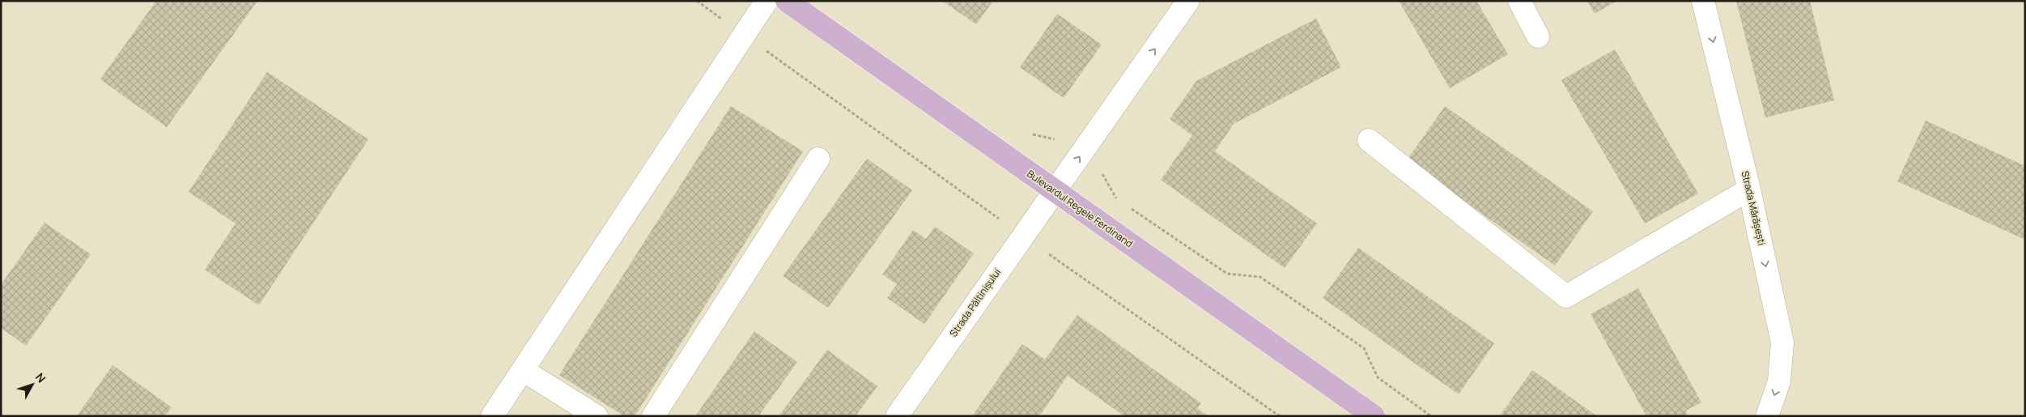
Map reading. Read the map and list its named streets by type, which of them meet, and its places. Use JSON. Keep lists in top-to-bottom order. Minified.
{"streets":{"main road":["Bulevardul Regele Ferdinand"],"street":["Strada Mărășești","Strada Păltinișului"]},"crossings":[["Bulevardul Regele Ferdinand","Strada Păltinișului"]],"one_way":["Strada Mărășești","Strada Păltinișului"],"north":"top right"}
